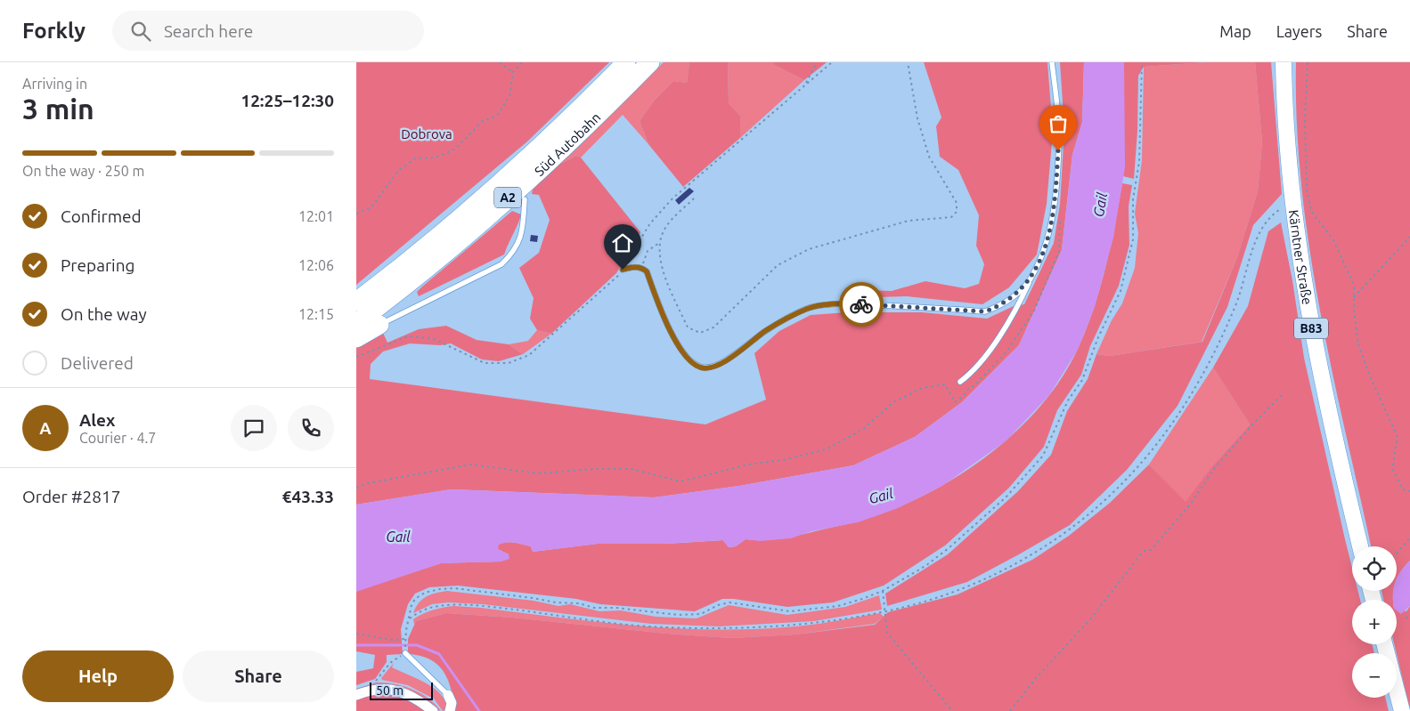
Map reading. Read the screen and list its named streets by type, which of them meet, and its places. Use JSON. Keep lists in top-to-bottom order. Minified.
{"streets":{"highway":["Süd Autobahn","A2"],"main road":["Kärntner Straße","B83"]},"water":["Gail"],"parks":["Dobrova"],"scale_bar":"50 m","page":{"header":"Forkly","search":"Search here","nav":["Map","Layers","Share"],"heading":["3 min","Arriving in","12:25–12:30"],"panel":["Alex","Courier · 4.7","Order #2817","€43.33"],"bar":"On the way · 250 m","list":[["Confirmed","12:01"],["Preparing","12:06"],["On the way","12:15"],"Delivered"],"round":"A","map_buttons":["+","−"],"buttons":["Help","Share"],"scale":"50 m"}}
